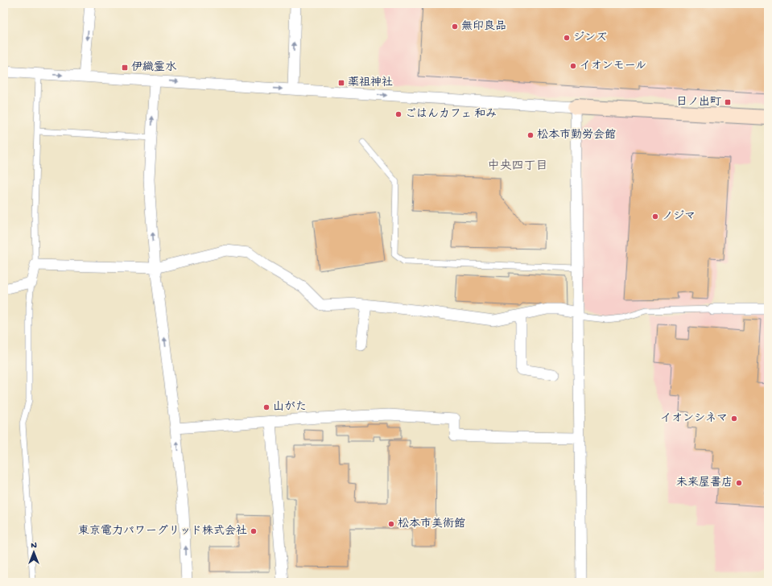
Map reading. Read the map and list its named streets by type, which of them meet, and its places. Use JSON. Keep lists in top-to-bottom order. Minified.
{"districts":["中央四丁目"],"places":{"other":["無印良品","ジンズ","イオンモール","ごはんカフェ 和み","松本市勤労会館","ノジマ","山がた","イオンシネマ","未来屋書店","松本市美術館","東京電力パワーグリッド株式会社"],"transit":["伊織霊水","薬祖神社","日ノ出町"]},"north":"top"}
